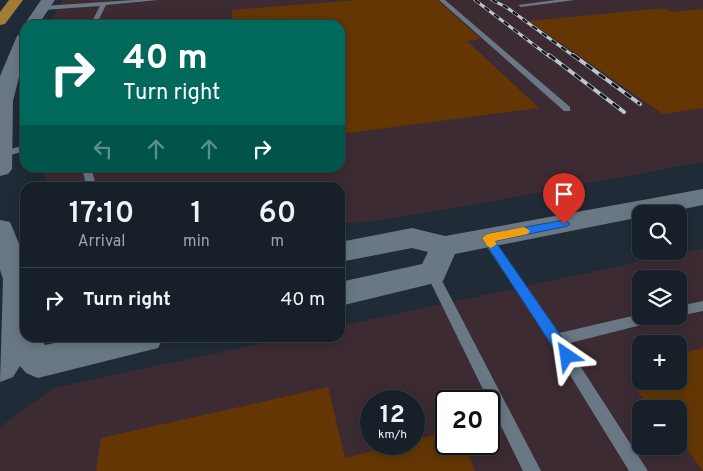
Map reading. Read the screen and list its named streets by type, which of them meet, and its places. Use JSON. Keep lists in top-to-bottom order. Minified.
{"page":{"turn":["40 m","Turn right"],"eta":["17:10","Arrival","1","min","60","m"],"map_buttons":["+","−"],"list":[{"name":"Turn right","value":"40 m"}],"speed":"12 km/h","limit":"20"}}
